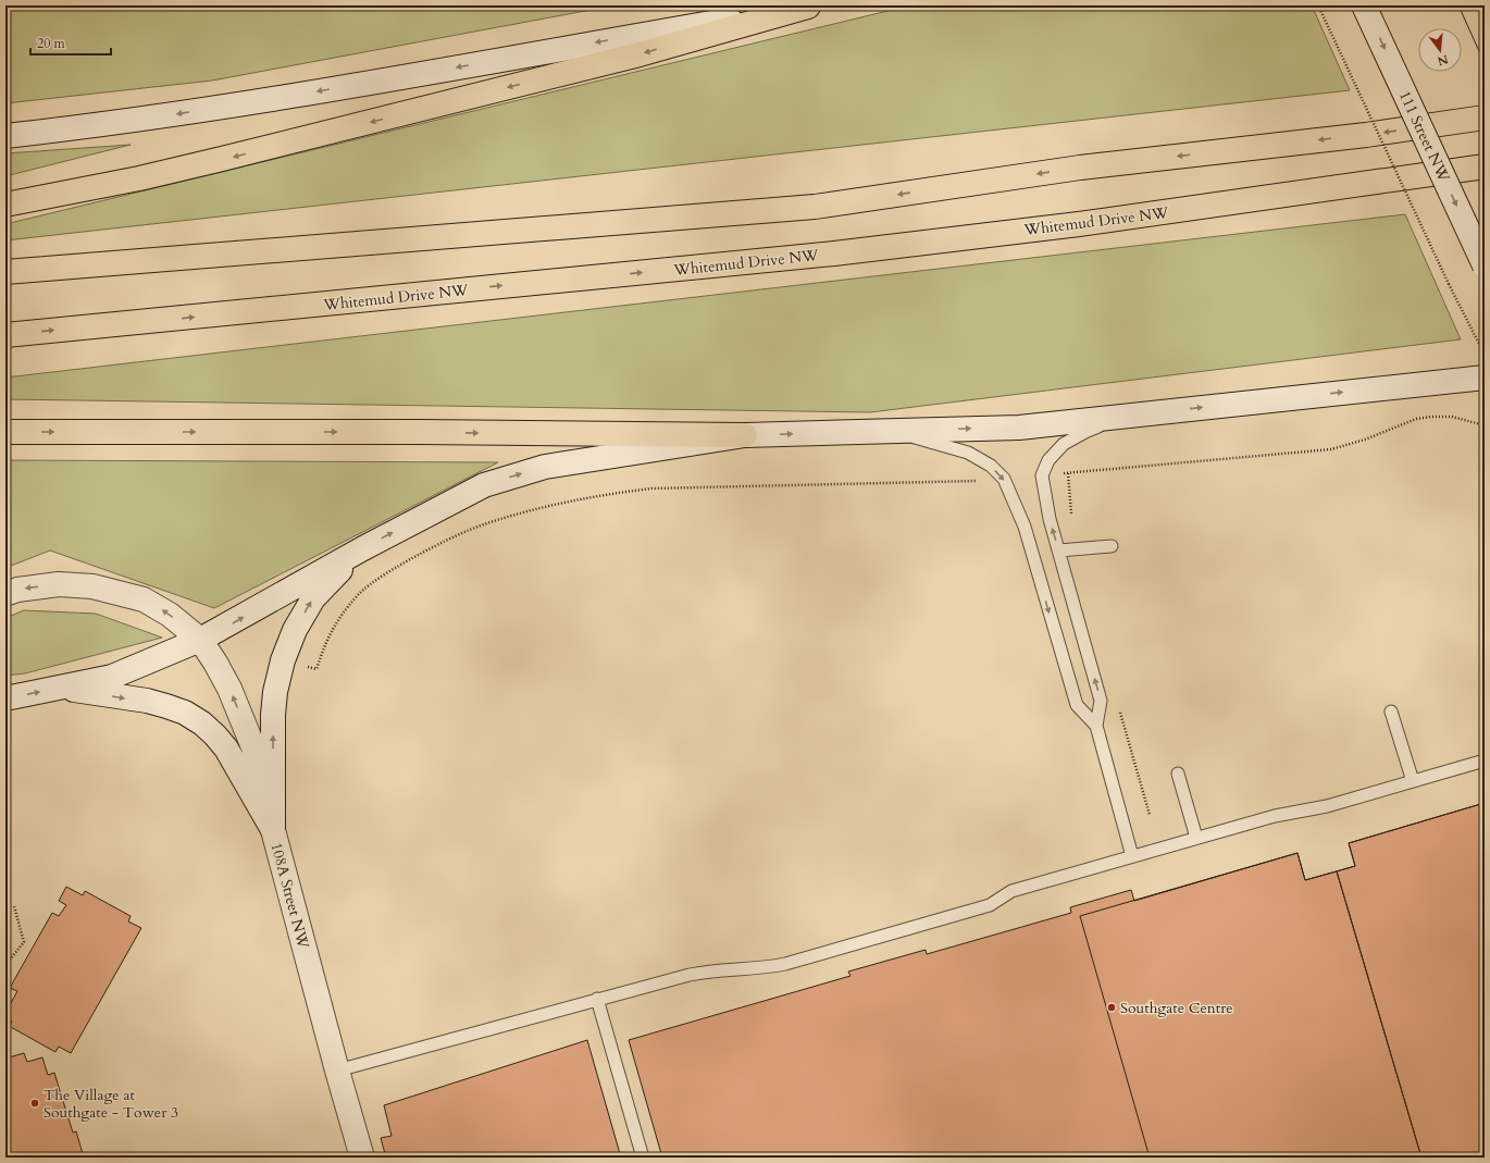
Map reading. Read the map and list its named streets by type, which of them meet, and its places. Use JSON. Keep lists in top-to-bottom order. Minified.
{"streets":{"highway":["Whitemud Drive NW"],"street":["111 Street NW","108A Street NW"]},"one_way":["111 Street NW","108A Street NW"],"places":["Southgate Centre","The Village at Southgate - Tower 3"],"scale_bar":"20 m","north":"bottom"}
